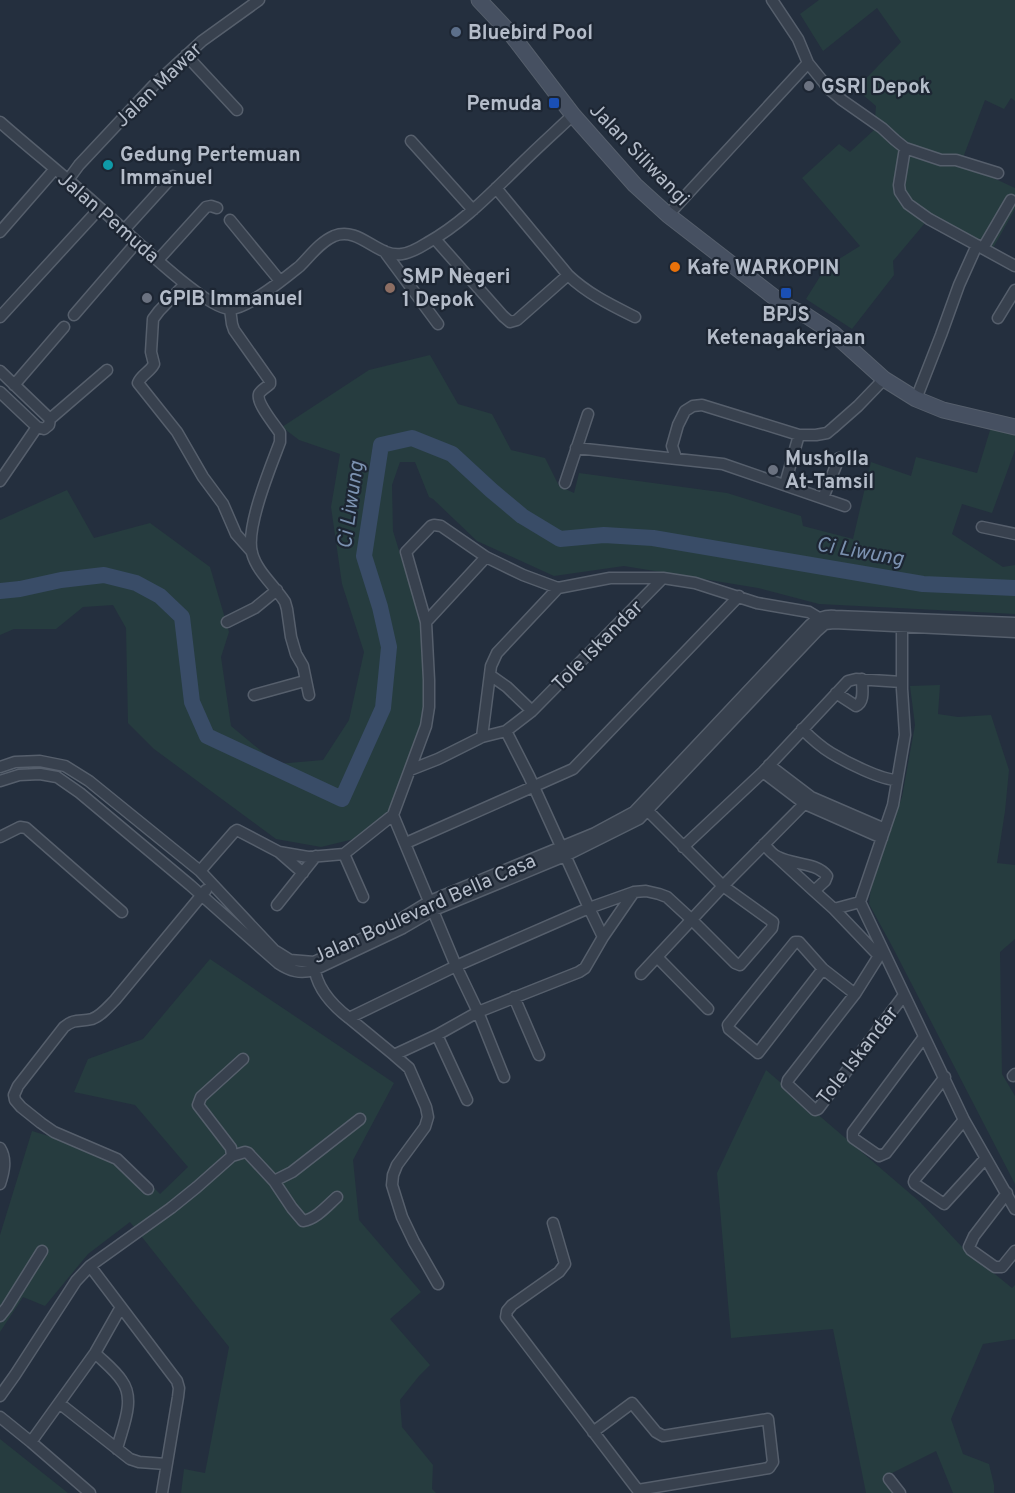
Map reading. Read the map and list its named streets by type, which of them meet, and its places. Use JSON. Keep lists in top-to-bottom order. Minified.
{"streets":{"main road":["Jalan Siliwangi"],"street":["Jalan Mawar","Jalan Pemuda","Tole Iskandar","Jalan Boulevard Bella Casa"]},"crossings":[["Jalan Mawar","Jalan Pemuda"]],"water":["Ci Liwung"],"places":{"other":["Bluebird Pool","GSRI Depok","Gedung Pertemuan Immanuel","Kafe WARKOPIN","SMP Negeri 1 Depok","GPIB Immanuel","Musholla At-Tamsil"],"transit":["Pemuda","BPJS Ketenagakerjaan"]}}
